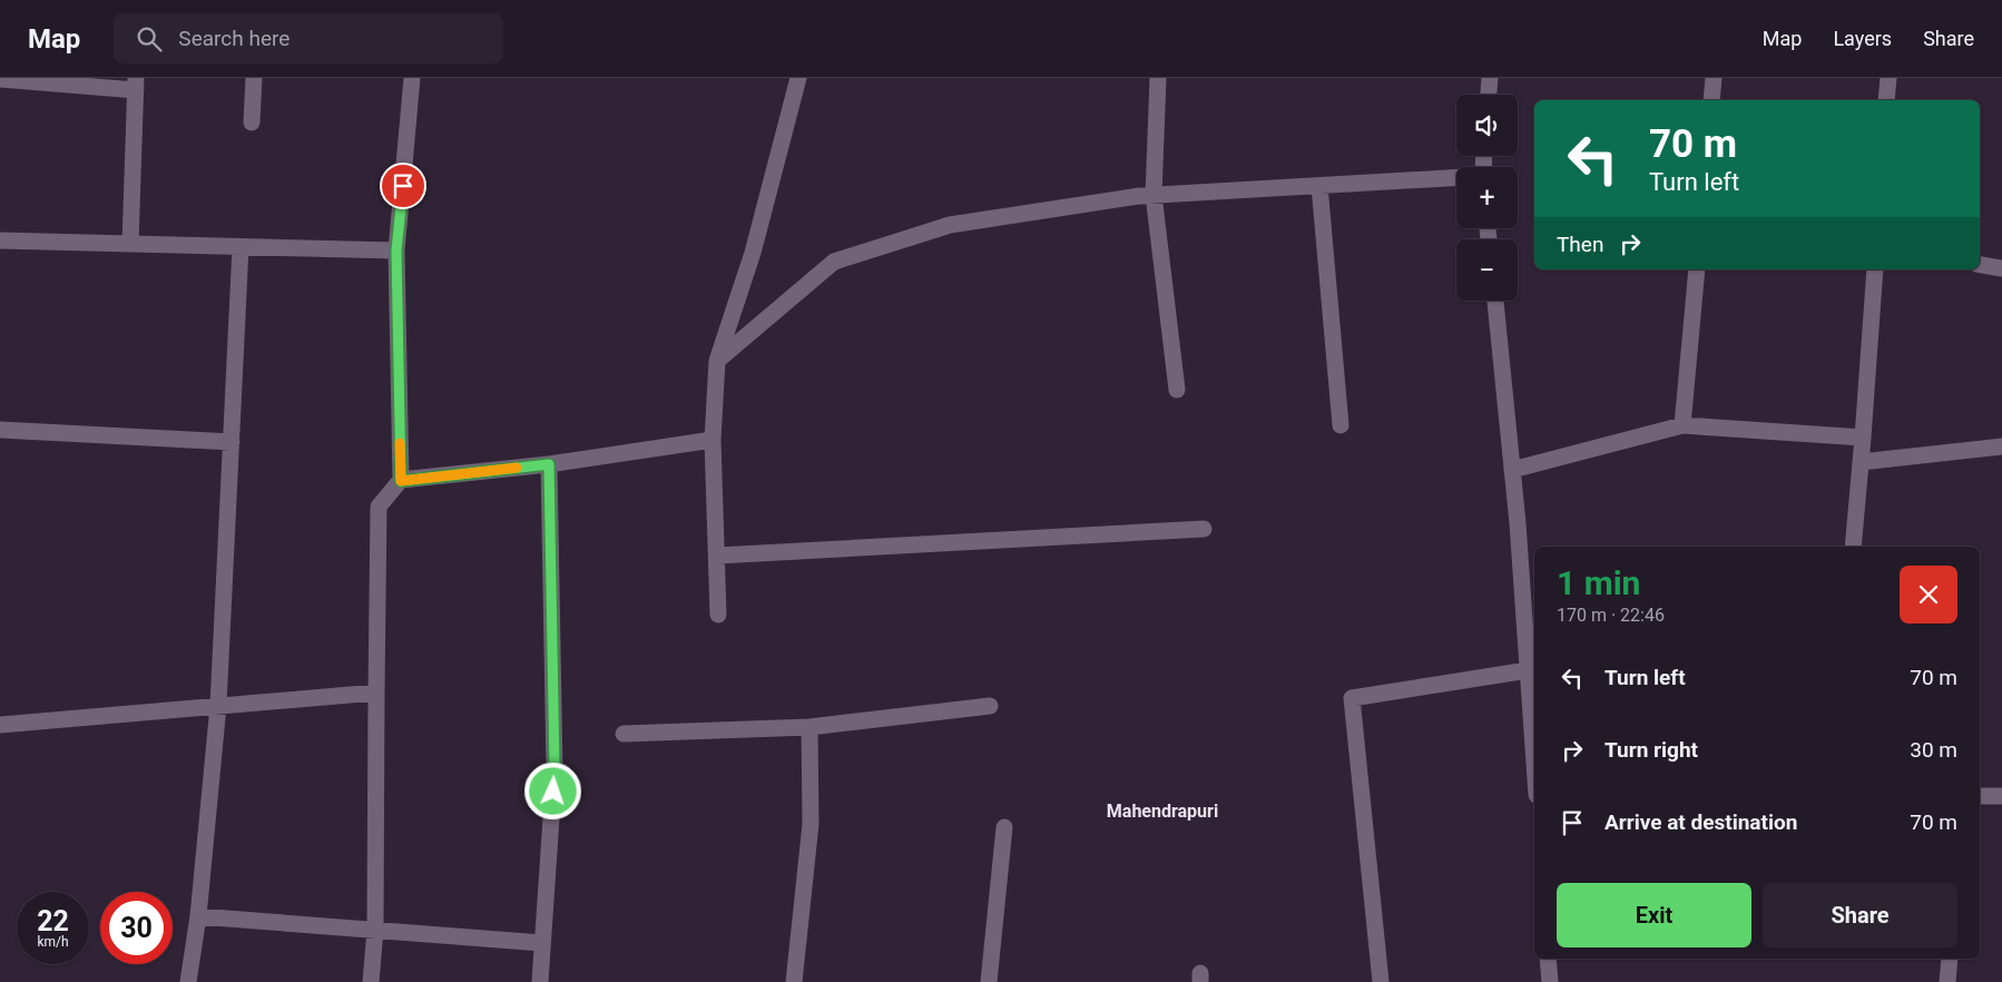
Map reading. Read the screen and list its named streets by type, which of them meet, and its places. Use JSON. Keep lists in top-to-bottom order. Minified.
{"districts":["Mahendrapuri"],"page":{"header":"Map","search":"Search here","nav":["Map","Layers","Share"],"map_buttons":["+","−"],"turn":["70 m","Turn left"],"then":"Then","heading":["1 min","170 m · 22:46"],"list":[{"name":"Turn left","value":"70 m"},{"name":"Turn right","value":"30 m"},{"name":"Arrive at destination","value":"70 m"}],"buttons":["Exit","Share"],"speed":"22 km/h","limit":"30"}}
